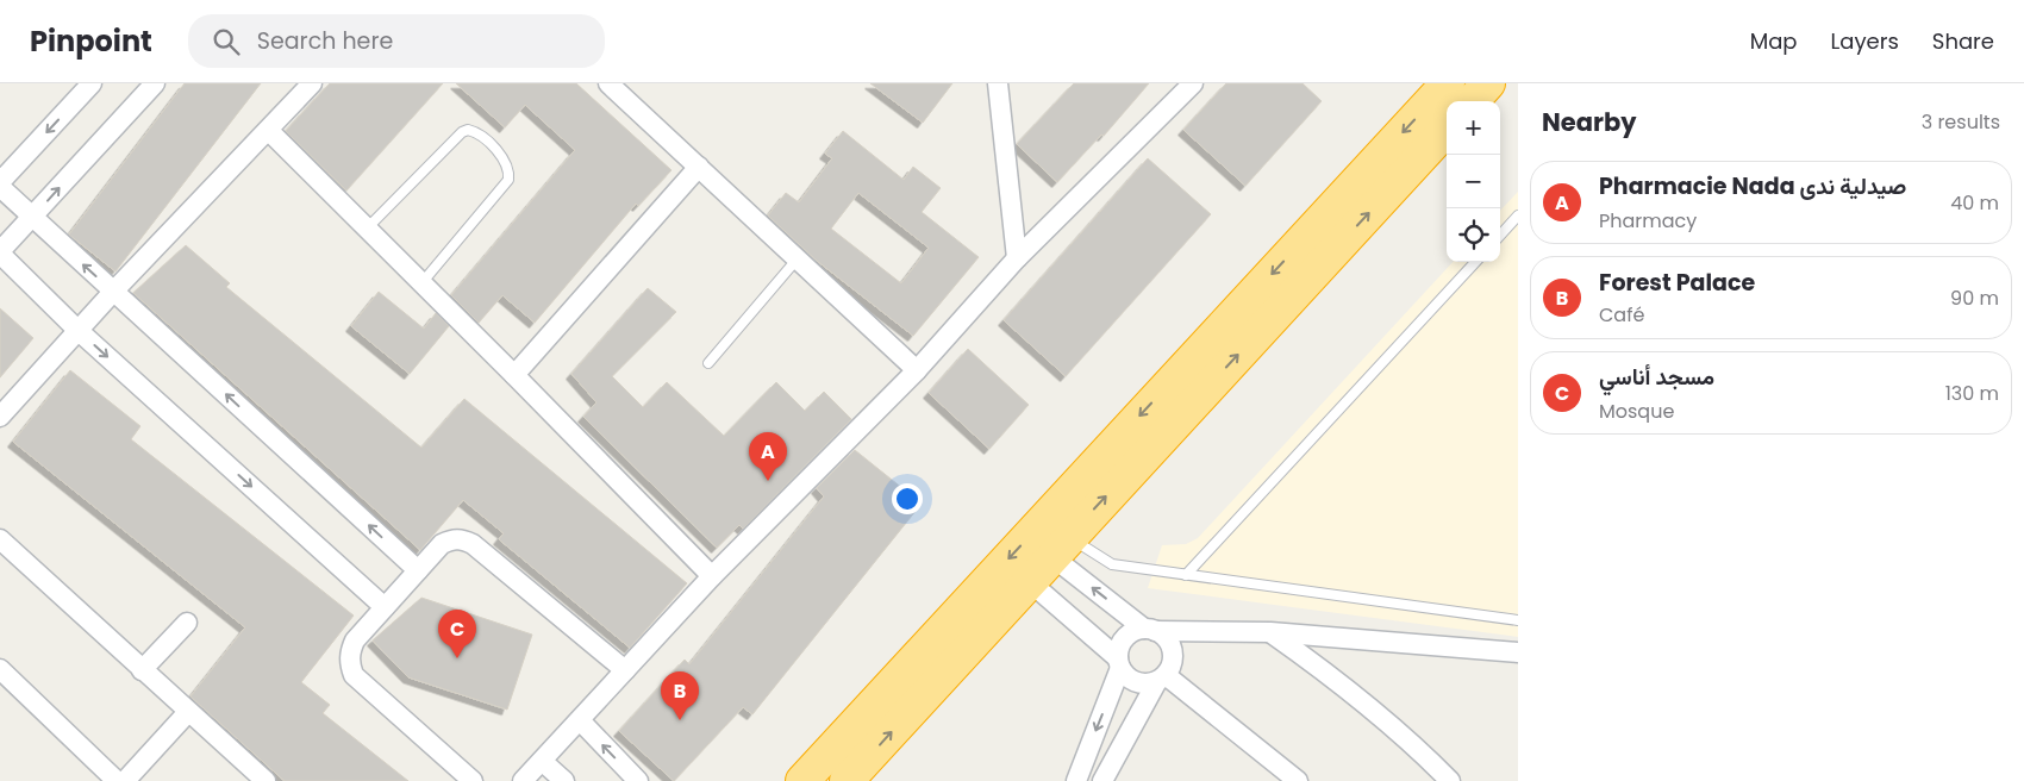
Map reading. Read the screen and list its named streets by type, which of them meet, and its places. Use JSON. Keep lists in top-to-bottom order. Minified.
{"page":{"header":"Pinpoint","search":"Search here","nav":["Map","Layers","Share"],"heading":["Nearby","3 results"],"map_buttons":["+","−"],"list":[{"mark":"A","name":"Pharmacie Nada صيدلية ندى","note":"Pharmacy","value":"40 m"},{"mark":"B","name":"Forest Palace","note":"Café","value":"90 m"},{"mark":"C","name":"مسجد أناسي","note":"Mosque","value":"130 m"}],"pins":["A","C","B"]}}
